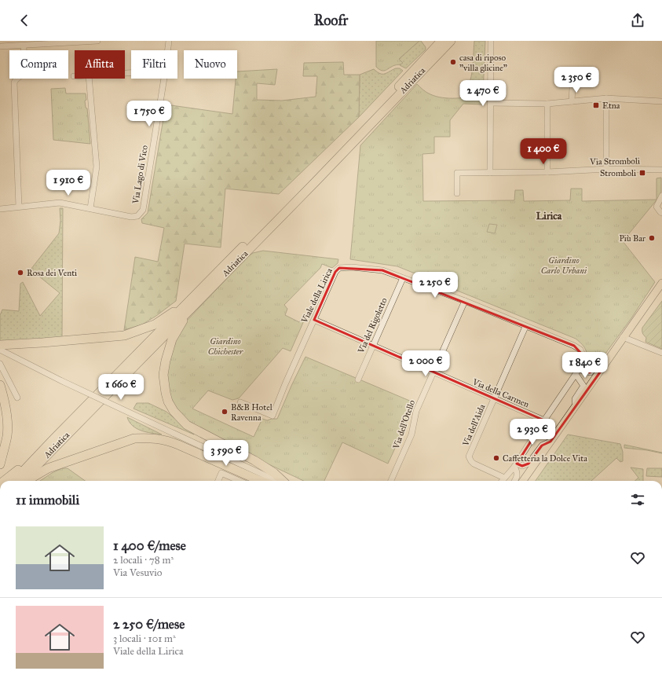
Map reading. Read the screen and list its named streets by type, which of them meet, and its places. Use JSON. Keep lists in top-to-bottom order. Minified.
{"streets":{"highway":["Adriatica"],"street":["Via Stromboli","Via Lago di Vico","Viale della Lirica","Via del Rigoletto","Via della Carmen","Via dell'Otello","Via dell'Aida"]},"crossings":[["Viale della Lirica","Via del Rigoletto"],["Viale della Lirica","Via della Carmen"],["Viale della Lirica","Via dell'Otello"],["Viale della Lirica","Via dell'Aida"],["Via del Rigoletto","Via della Carmen"],["Via della Carmen","Via dell'Otello"],["Via della Carmen","Via dell'Aida"]],"districts":["Lirica"],"parks":["Giardino Carlo Urbani","Giardino Chichester"],"places":{"other":["casa di riposo \"villa glicine\"","Più Bar","Rosa dei Venti","B&B Hotel Ravenna","Caffetteria la Dolce Vita"],"transit":["Etna","Stromboli"]},"page":{"header":"Roofr","chip":["Compra","Affitta","Filtri","Nuovo"],"price":["2 350 €","2 470 €","1 750 €","1 400 €","1 910 €","2 250 €","2 000 €","1 840 €","1 660 €","2 930 €","3 590 €"],"heading":"11 immobili","list":[{"name":"1 400 €/mese","note":"2 locali · 78 m² · Via Vesuvio"},{"name":"2 250 €/mese","note":"3 locali · 101 m² · Viale della Lirica"}]}}
